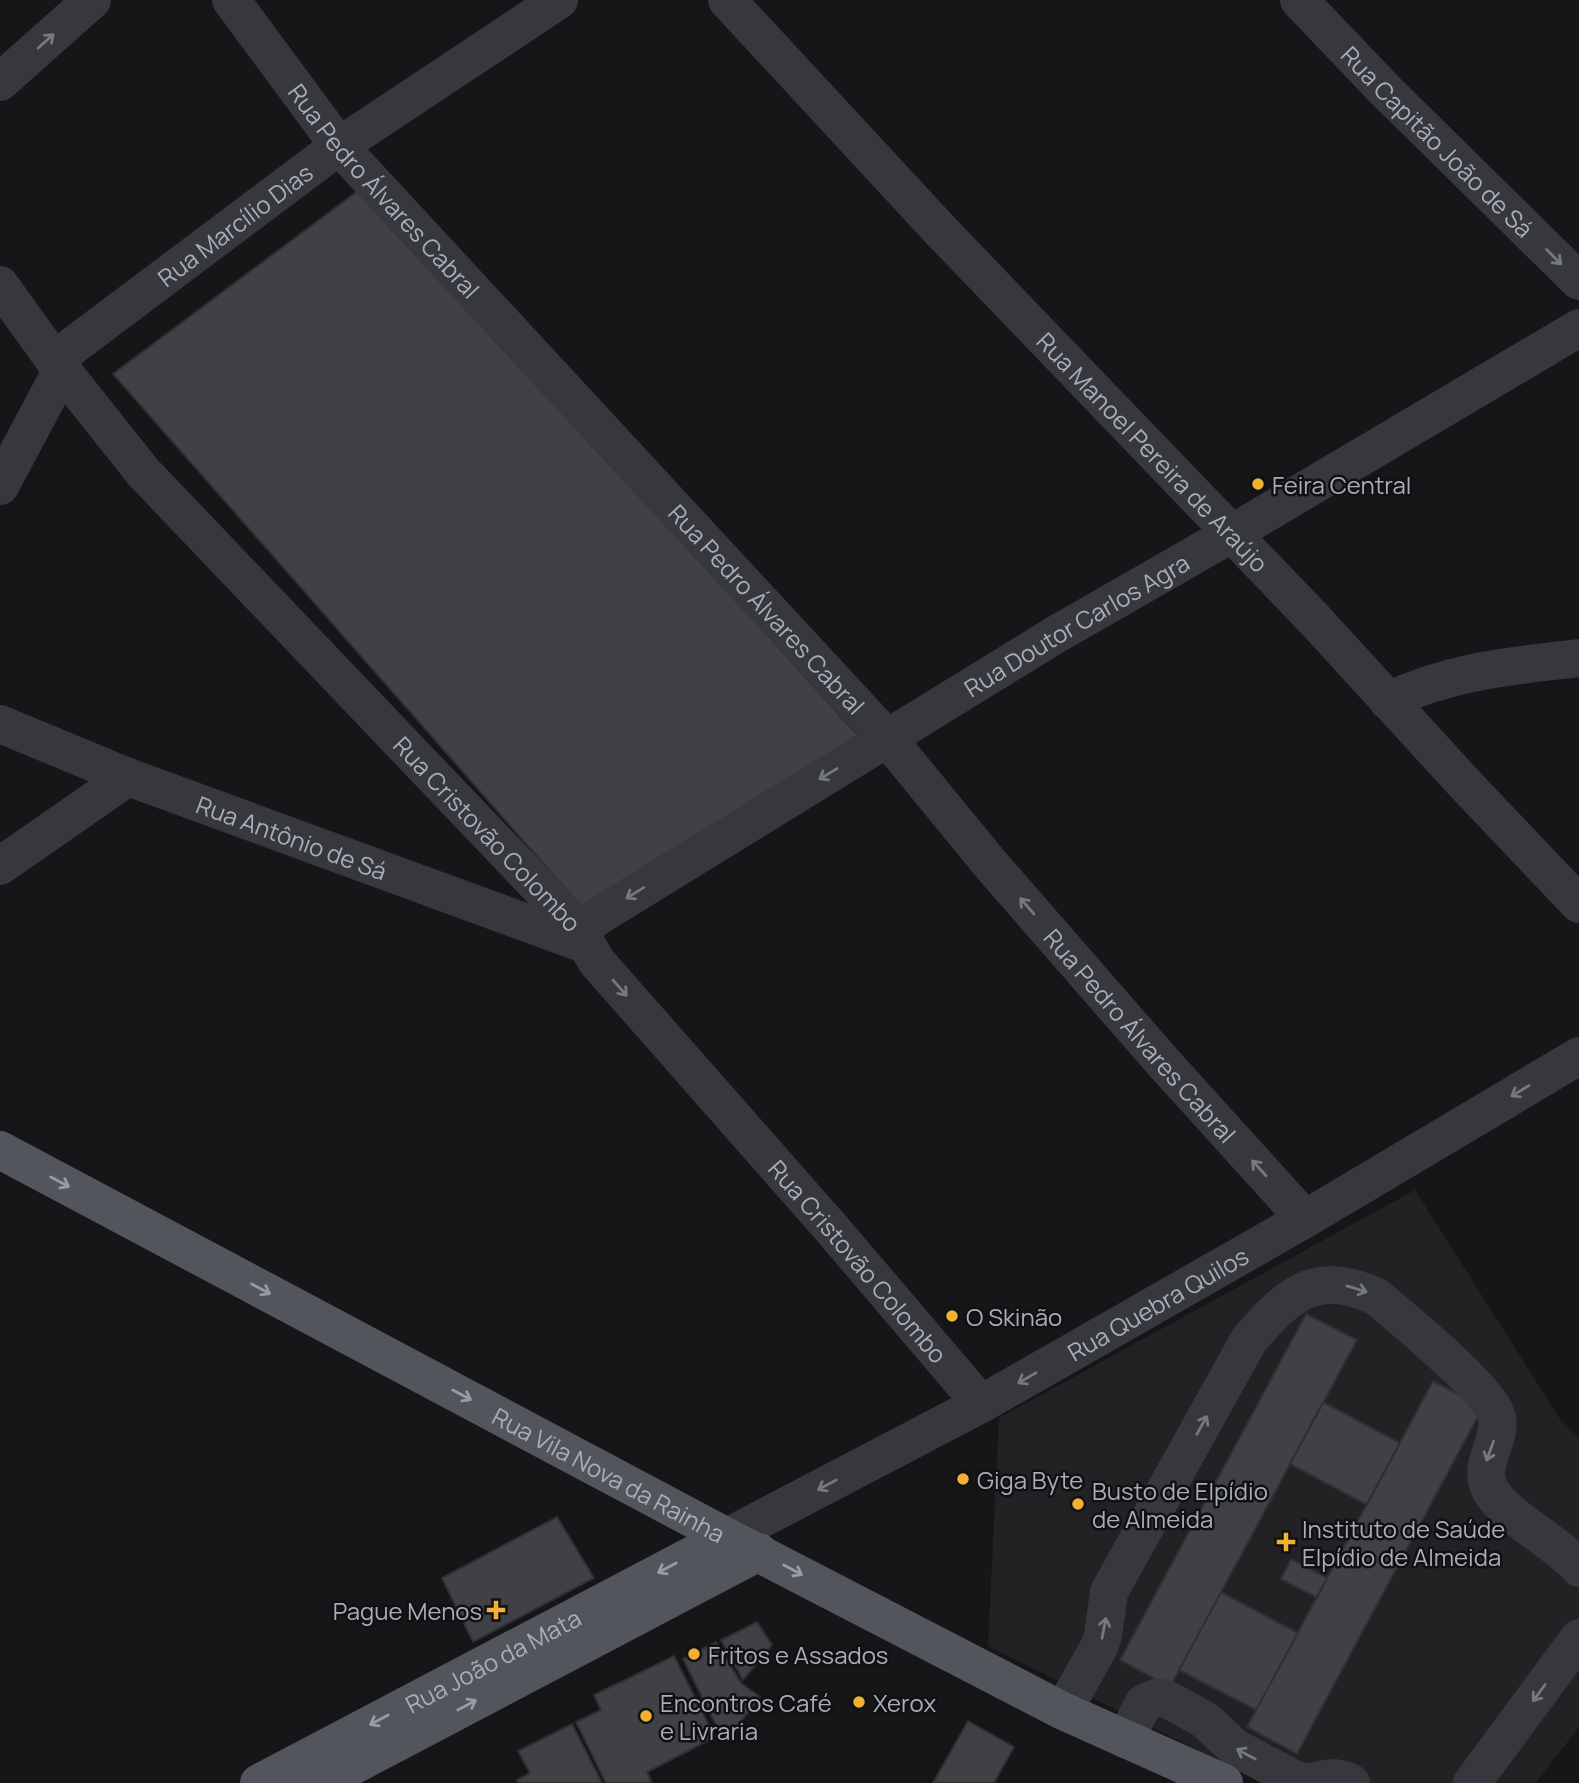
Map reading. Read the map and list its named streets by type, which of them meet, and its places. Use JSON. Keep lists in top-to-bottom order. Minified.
{"streets":{"main road":["Rua Vila Nova da Rainha","Rua João da Mata"],"street":["Rua Capitão João de Sá","Rua Pedro Álvares Cabral","Rua Marcílio Dias","Rua Manoel Pereira de Araújo","Rua Doutor Carlos Agra","Rua Cristovão Colombo","Rua Antônio de Sá","Rua Quebra Quilos"]},"crossings":[["Rua Pedro Álvares Cabral","Rua Marcílio Dias"],["Rua Pedro Álvares Cabral","Rua Doutor Carlos Agra"],["Rua Pedro Álvares Cabral","Rua Quebra Quilos"],["Rua Marcílio Dias","Rua Cristovão Colombo"],["Rua Manoel Pereira de Araújo","Rua Doutor Carlos Agra"],["Rua Doutor Carlos Agra","Rua Cristovão Colombo"],["Rua Doutor Carlos Agra","Rua Antônio de Sá"],["Rua Cristovão Colombo","Rua Antônio de Sá"],["Rua Cristovão Colombo","Rua Quebra Quilos"],["Rua Quebra Quilos","Rua Vila Nova da Rainha"],["Rua Quebra Quilos","Rua João da Mata"],["Rua Vila Nova da Rainha","Rua João da Mata"]],"one_way":["Rua Capitão João de Sá","Rua Pedro Álvares Cabral","Rua Cristovão Colombo","Rua Quebra Quilos","Rua Vila Nova da Rainha"],"places":{"other":["Feira Central","O Skinão","Giga Byte","Busto de Elpídio de Almeida","Fritos e Assados","Xerox","Encontros Café e Livraria"],"health":["Instituto de Saúde Elpídio de Almeida","Pague Menos"]}}
